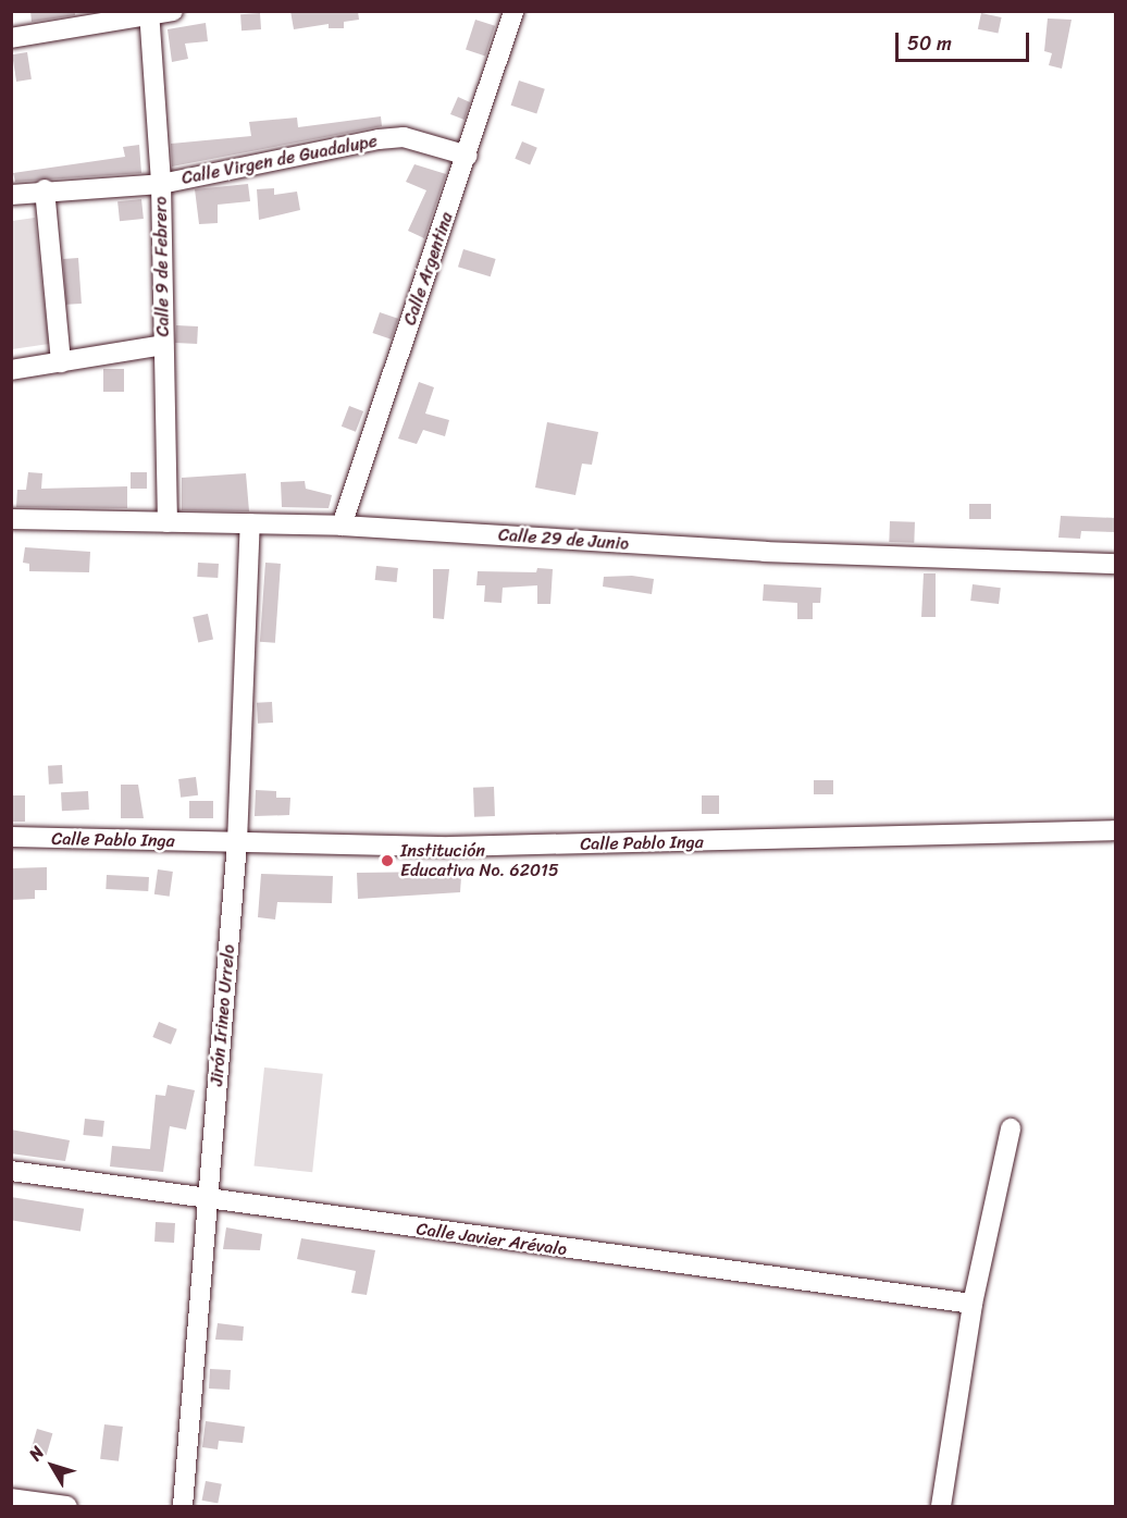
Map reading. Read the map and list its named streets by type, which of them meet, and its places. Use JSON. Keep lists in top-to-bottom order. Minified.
{"streets":{"street":["Calle Virgen de Guadalupe","Calle 9 de Febrero","Calle Argentina","Calle 29 de Junio","Calle Pablo Inga","Jirón Irineo Urrelo","Calle Javier Arévalo"]},"crossings":[["Calle Virgen de Guadalupe","Calle 9 de Febrero"],["Calle Virgen de Guadalupe","Calle Argentina"],["Calle 9 de Febrero","Calle 29 de Junio"],["Calle Argentina","Calle 29 de Junio"],["Calle 29 de Junio","Jirón Irineo Urrelo"],["Calle Pablo Inga","Jirón Irineo Urrelo"],["Jirón Irineo Urrelo","Calle Javier Arévalo"]],"places":["Institución Educativa No. 62015"],"scale_bar":"50 m","north":"top left"}
